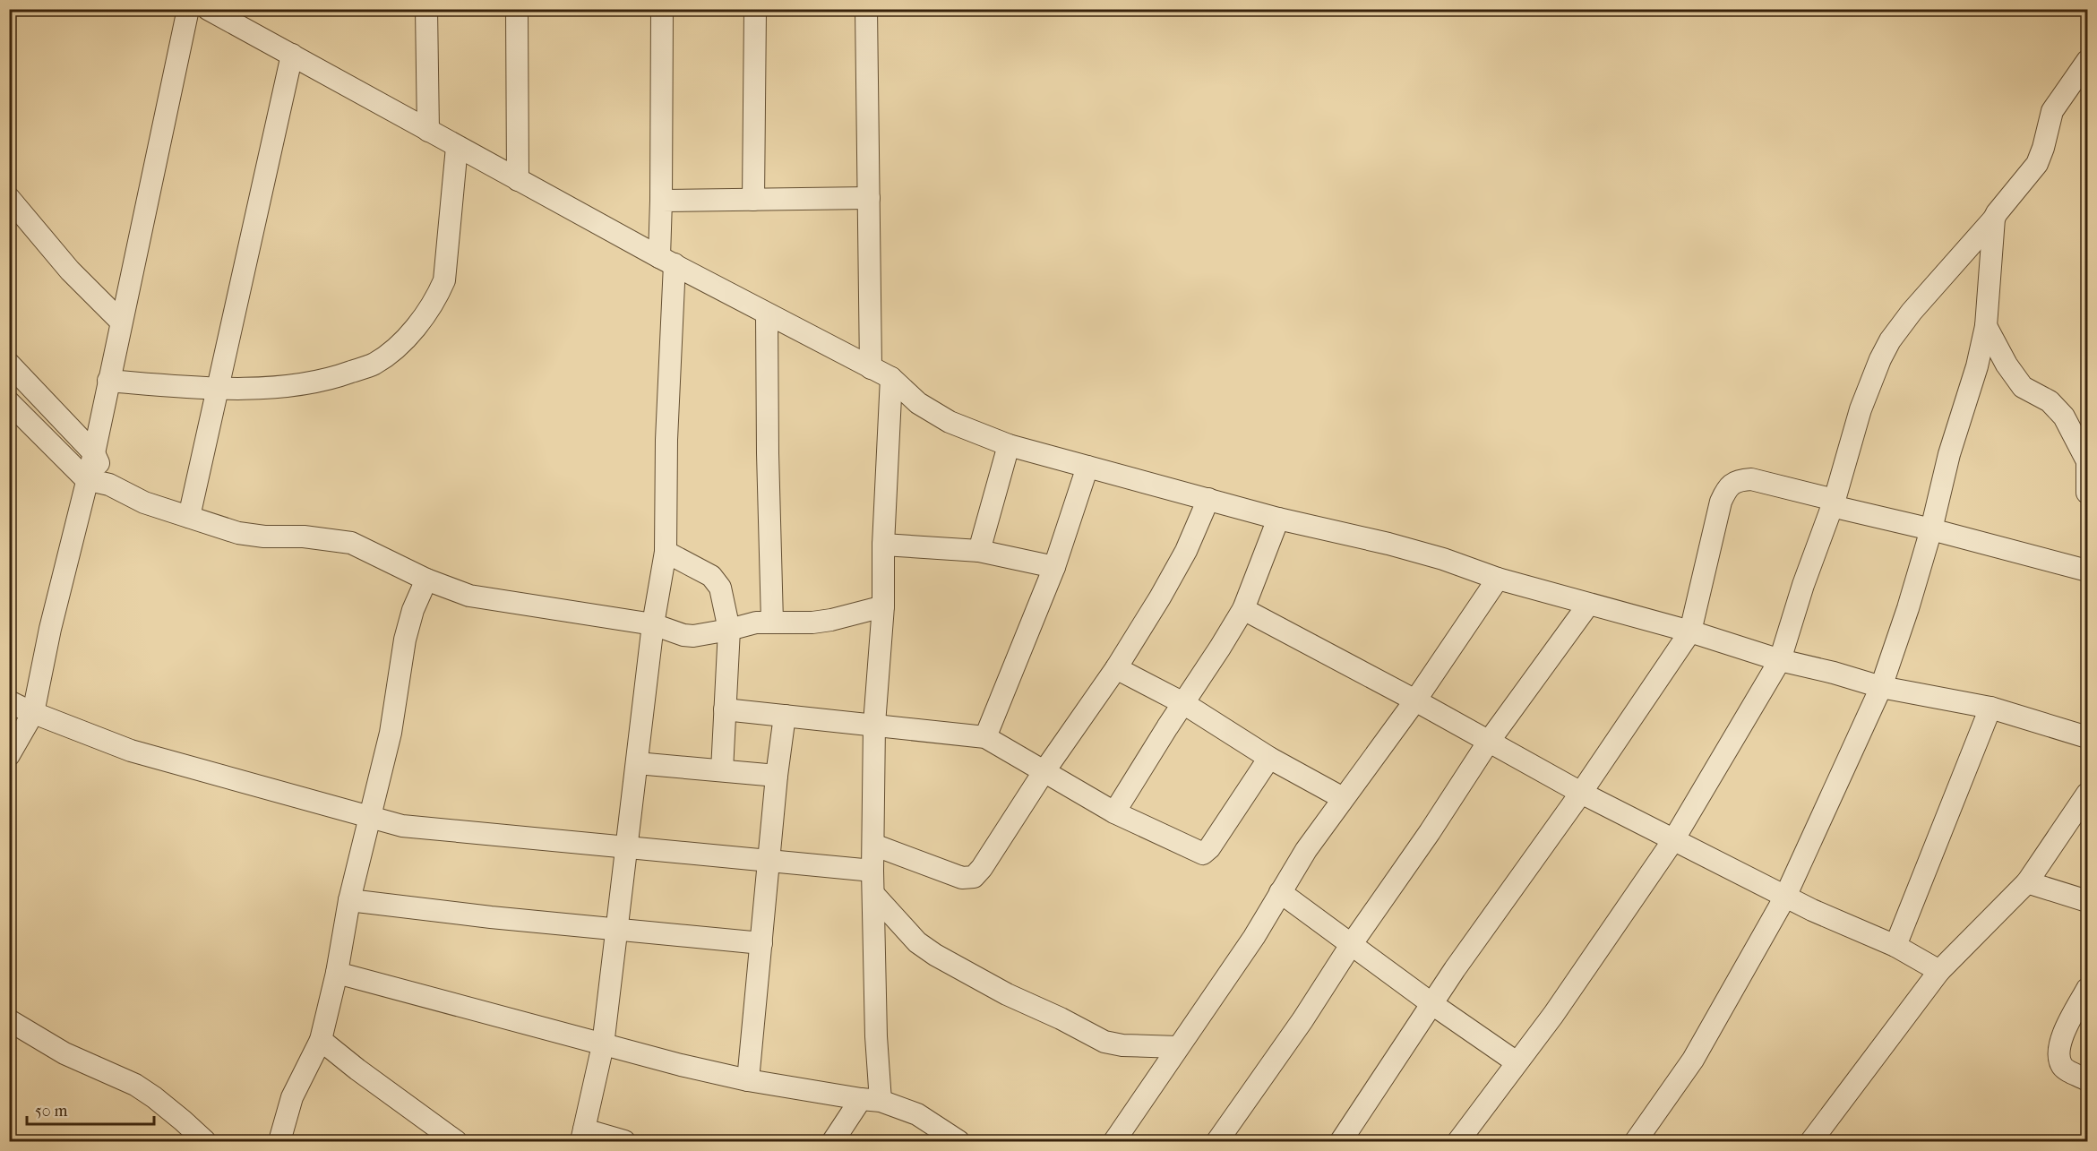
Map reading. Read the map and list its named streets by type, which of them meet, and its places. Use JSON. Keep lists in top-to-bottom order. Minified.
{"scale_bar":"50 m"}
